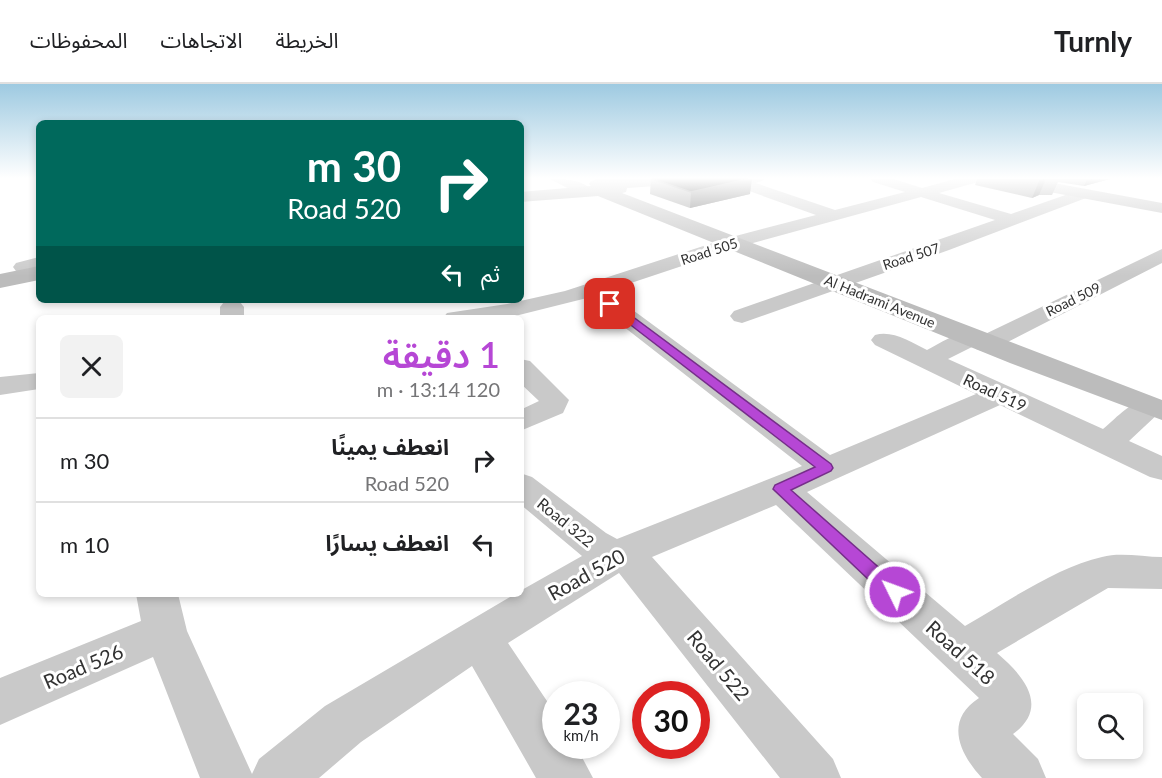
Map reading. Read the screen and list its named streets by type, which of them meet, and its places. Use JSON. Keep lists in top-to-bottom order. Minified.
{"streets":{"main road":["Al Hadrami Avenue"],"street":["Road 505","Road 507","Road 509","Road 519","Road 322","Road 520","Road 518","Road 522","Road 526"]},"crossings":[["Road 505","Al Hadrami Avenue"],["Road 507","Al Hadrami Avenue"],["Road 509","Al Hadrami Avenue"],["Road 509","Road 519"],["Road 519","Road 520"],["Road 322","Road 520"],["Road 322","Road 522"],["Road 520","Road 518"],["Road 520","Road 522"]],"page":{"header":"Turnly","nav":["الخريطة","الاتجاهات","المحفوظات"],"turn":["30 m","Road 520"],"then":"ثم","heading":["1 دقيقة","120 m · 13:14"],"list":[{"name":"انعطف يمينًا","note":"Road 520","value":"30 m"},{"name":"انعطف يسارًا","value":"10 m"}],"speed":"23 km/h","limit":"30"}}
